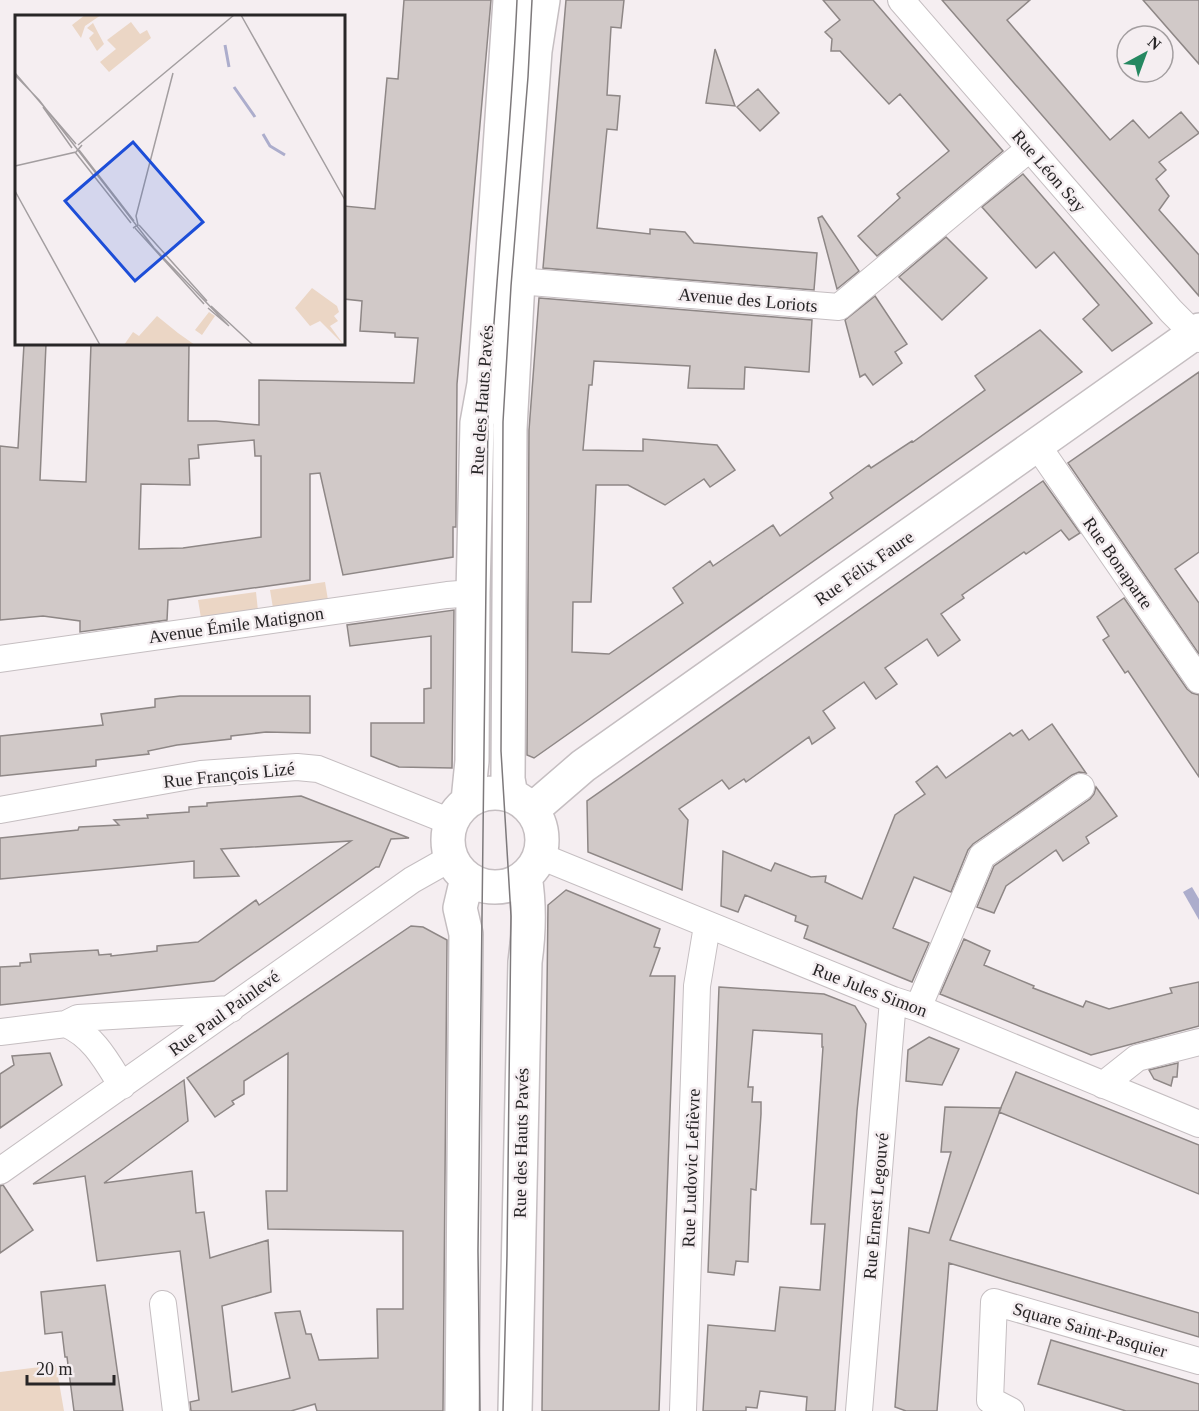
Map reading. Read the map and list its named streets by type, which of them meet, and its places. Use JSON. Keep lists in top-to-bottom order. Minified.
{"streets":{"street":["Rue Léon Say","Avenue des Loriots","Rue des Hauts Pavés","Rue Bonaparte","Rue Félix Faure","Avenue Émile Matignon","Rue François Lizé","Rue Jules Simon","Rue Paul Painlevé","Rue Ludovic Lefièvre","Rue Ernest Legouvé","Square Saint-Pasquier"]},"crossings":[["Rue Léon Say","Avenue des Loriots"],["Rue Léon Say","Rue Félix Faure"],["Avenue des Loriots","Rue des Hauts Pavés"],["Rue des Hauts Pavés","Rue Félix Faure"],["Rue des Hauts Pavés","Avenue Émile Matignon"],["Rue des Hauts Pavés","Rue François Lizé"],["Rue des Hauts Pavés","Rue Jules Simon"],["Rue des Hauts Pavés","Rue Paul Painlevé"],["Rue Bonaparte","Rue Félix Faure"],["Rue Félix Faure","Rue François Lizé"],["Rue Félix Faure","Rue Jules Simon"],["Rue Félix Faure","Rue Paul Painlevé"],["Rue François Lizé","Rue Jules Simon"],["Rue François Lizé","Rue Paul Painlevé"],["Rue Jules Simon","Rue Paul Painlevé"],["Rue Jules Simon","Rue Ludovic Lefièvre"],["Rue Jules Simon","Rue Ernest Legouvé"]],"scale_bar":"20 m","north":"top right"}
